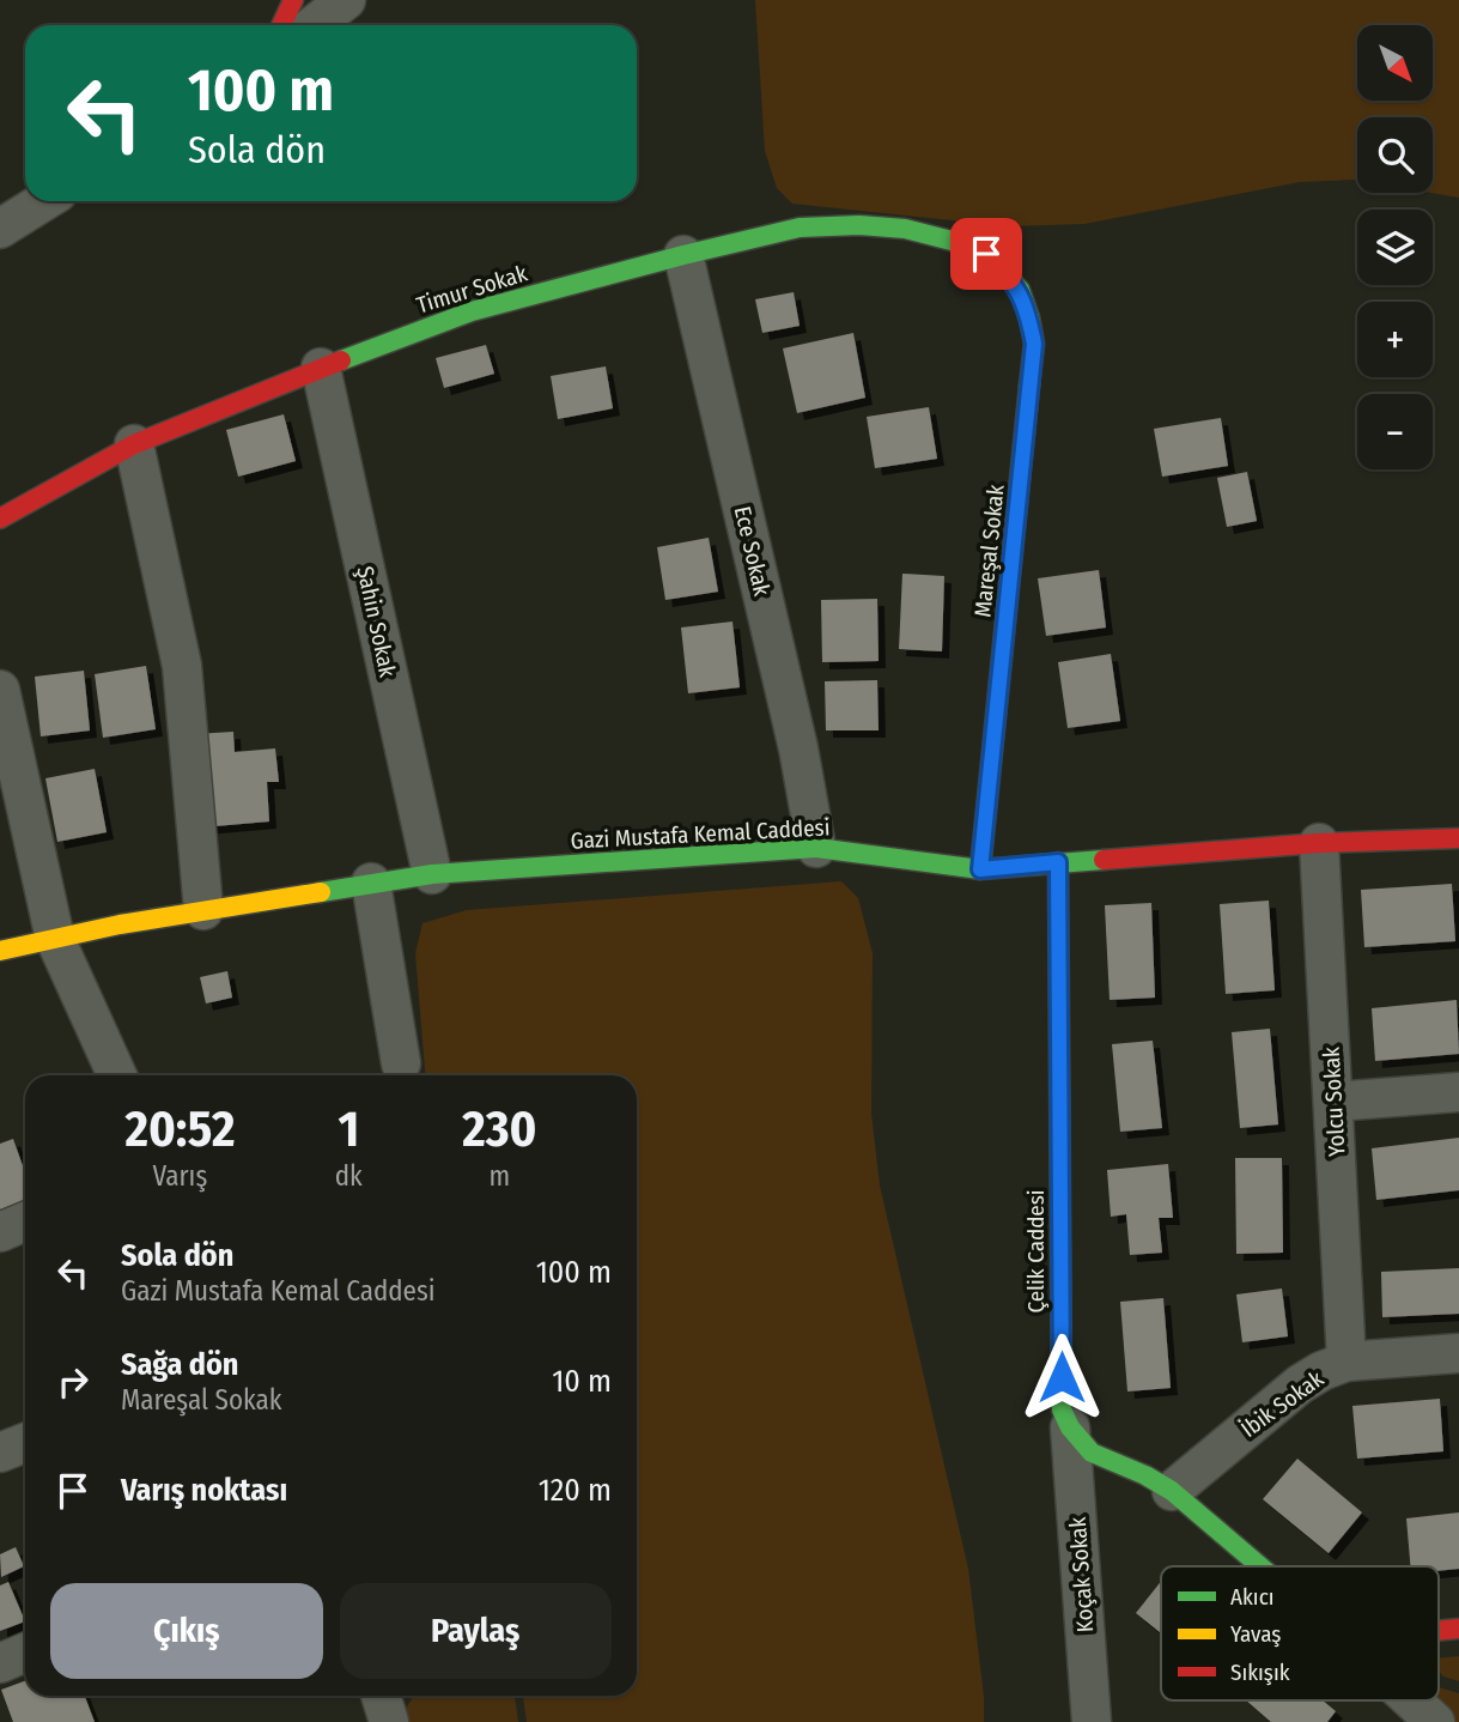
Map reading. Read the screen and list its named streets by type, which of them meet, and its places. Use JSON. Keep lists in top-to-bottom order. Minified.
{"streets":{"street":["Timur Sokak","Ece Sokak","Mareşal Sokak","Şahin Sokak","Gazi Mustafa Kemal Caddesi","Yolcu Sokak","Çelik Caddesi","İbik Sokak","Koçak Sokak"]},"crossings":[["Timur Sokak","Ece Sokak"],["Timur Sokak","Mareşal Sokak"],["Timur Sokak","Şahin Sokak"],["Ece Sokak","Gazi Mustafa Kemal Caddesi"],["Mareşal Sokak","Gazi Mustafa Kemal Caddesi"],["Şahin Sokak","Gazi Mustafa Kemal Caddesi"],["Gazi Mustafa Kemal Caddesi","Yolcu Sokak"],["Gazi Mustafa Kemal Caddesi","Çelik Caddesi"],["Yolcu Sokak","İbik Sokak"],["Çelik Caddesi","Koçak Sokak"]],"legend":["Akıcı","Yavaş","Sıkışık"],"north":"bottom right","page":{"map_buttons":["+","−"],"turn":["100 m","Sola dön"],"eta":["20:52","Varış","1","dk","230","m"],"list":[{"name":"Sola dön","note":"Gazi Mustafa Kemal Caddesi","value":"100 m"},{"name":"Sağa dön","note":"Mareşal Sokak","value":"10 m"},{"name":"Varış noktası","value":"120 m"}],"buttons":["Çıkış","Paylaş"]}}
